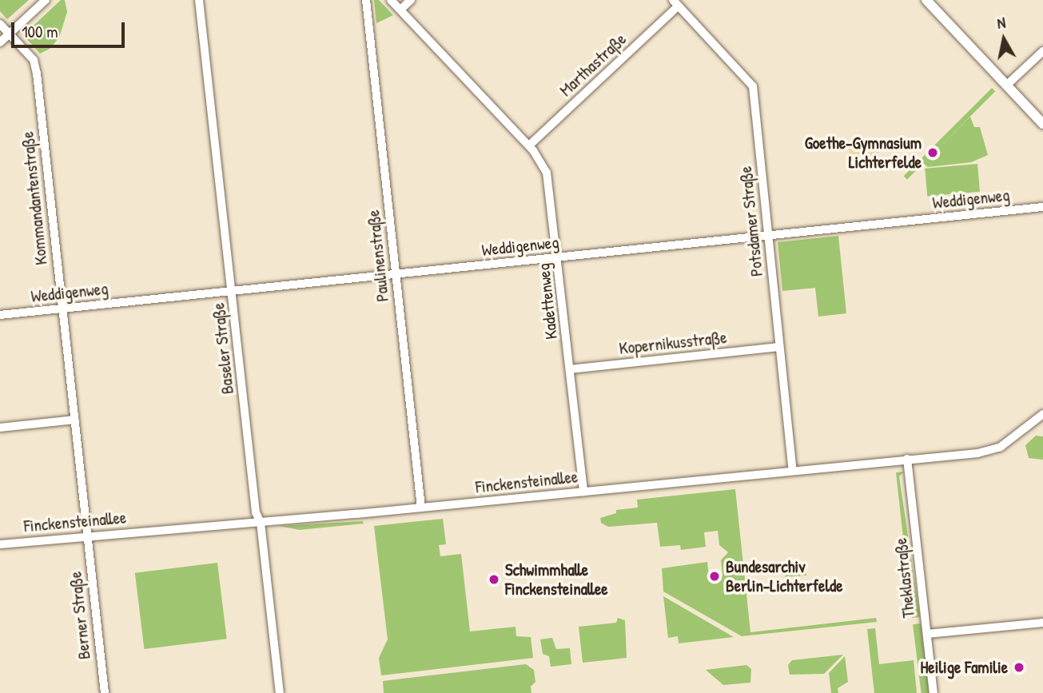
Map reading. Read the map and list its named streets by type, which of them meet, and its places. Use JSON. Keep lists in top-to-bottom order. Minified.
{"streets":{"street":["Marthastraße","Kommandantenstraße","Weddigenweg","Potsdamer Straße","Paulinenstraße","Kadettenweg","Kopernikusstraße","Baseler Straße","Finckensteinallee","Theklastraße","Berner Straße"]},"crossings":[["Marthastraße","Potsdamer Straße"],["Marthastraße","Kadettenweg"],["Kommandantenstraße","Weddigenweg"],["Kommandantenstraße","Finckensteinallee"],["Kommandantenstraße","Berner Straße"],["Weddigenweg","Potsdamer Straße"],["Weddigenweg","Paulinenstraße"],["Weddigenweg","Kadettenweg"],["Weddigenweg","Baseler Straße"],["Potsdamer Straße","Kopernikusstraße"],["Potsdamer Straße","Finckensteinallee"],["Paulinenstraße","Finckensteinallee"],["Kadettenweg","Kopernikusstraße"],["Kadettenweg","Finckensteinallee"],["Baseler Straße","Finckensteinallee"],["Finckensteinallee","Theklastraße"],["Finckensteinallee","Berner Straße"]],"places":["Goethe-Gymnasium Lichterfelde","Bundesarchiv Berlin-Lichterfelde","Schwimmhalle Finckensteinallee","Heilige Familie"],"scale_bar":"100 m","north":"top"}
